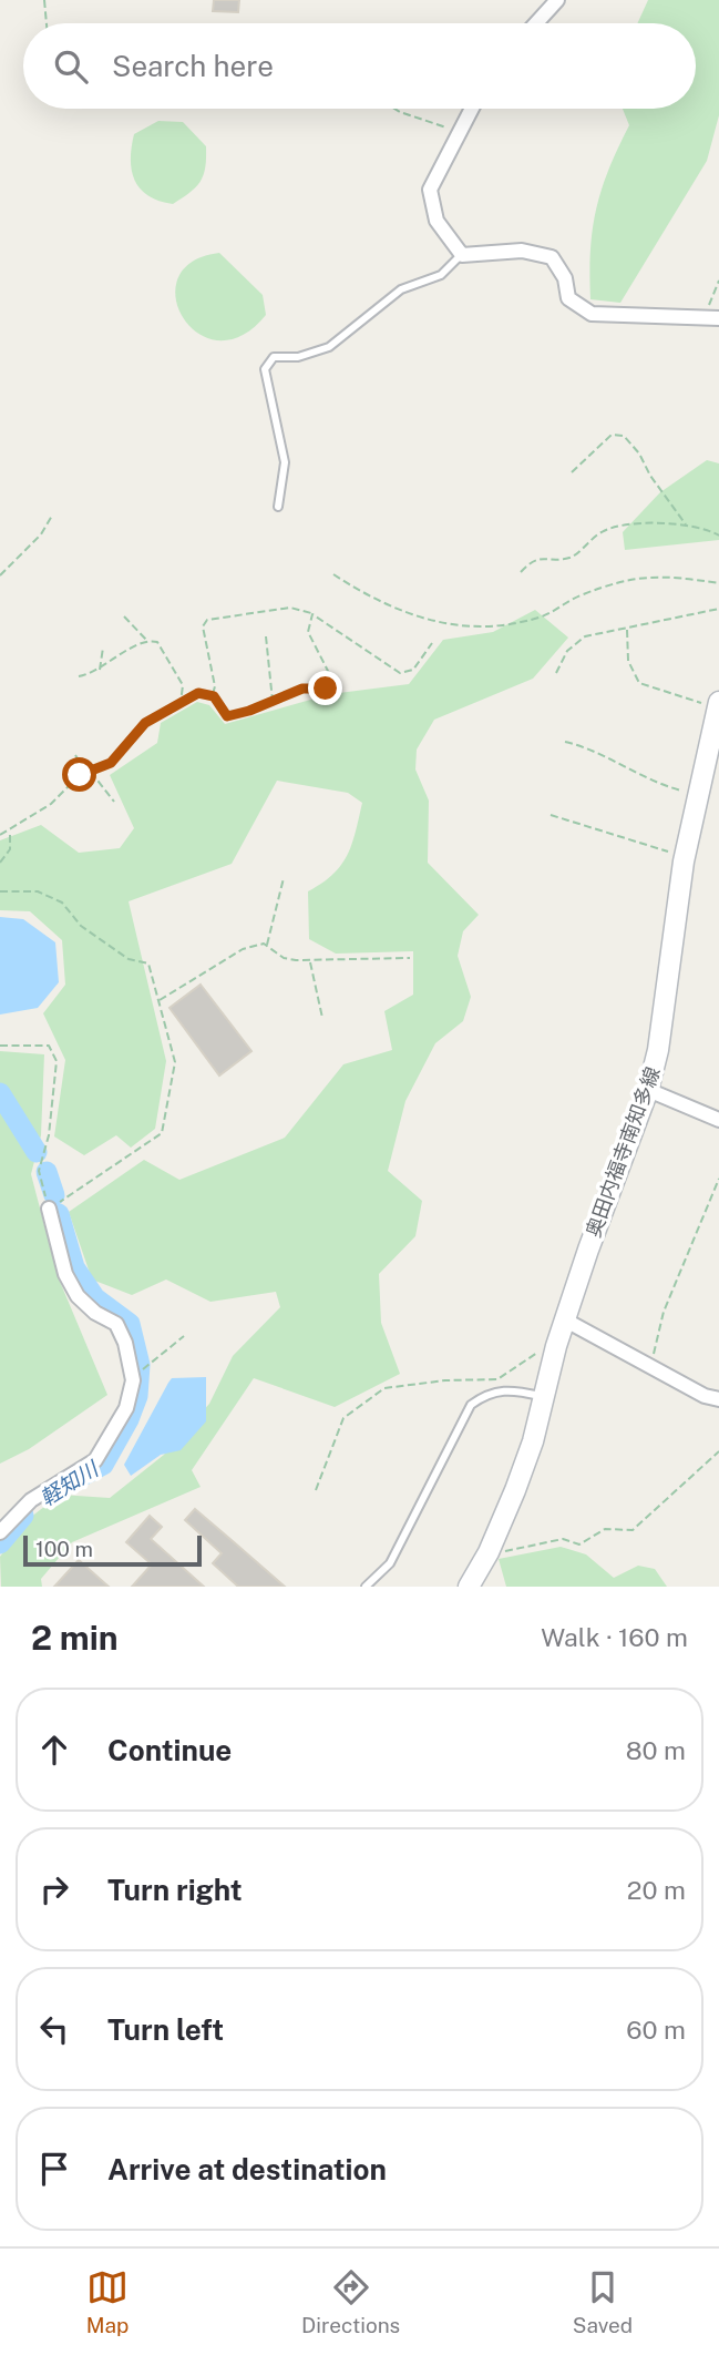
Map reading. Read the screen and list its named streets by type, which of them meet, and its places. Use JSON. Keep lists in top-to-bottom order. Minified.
{"streets":{"main road":["奥田内福寺南知多線"]},"water":["軽知川"],"scale_bar":"100 m","page":{"search":"Search here","scale":"100 m","heading":["2 min","Walk · 160 m"],"list":[["Continue","80 m"],["Turn right","20 m"],["Turn left","60 m"],"Arrive at destination"],"nav":["Map","Directions","Saved"]}}
